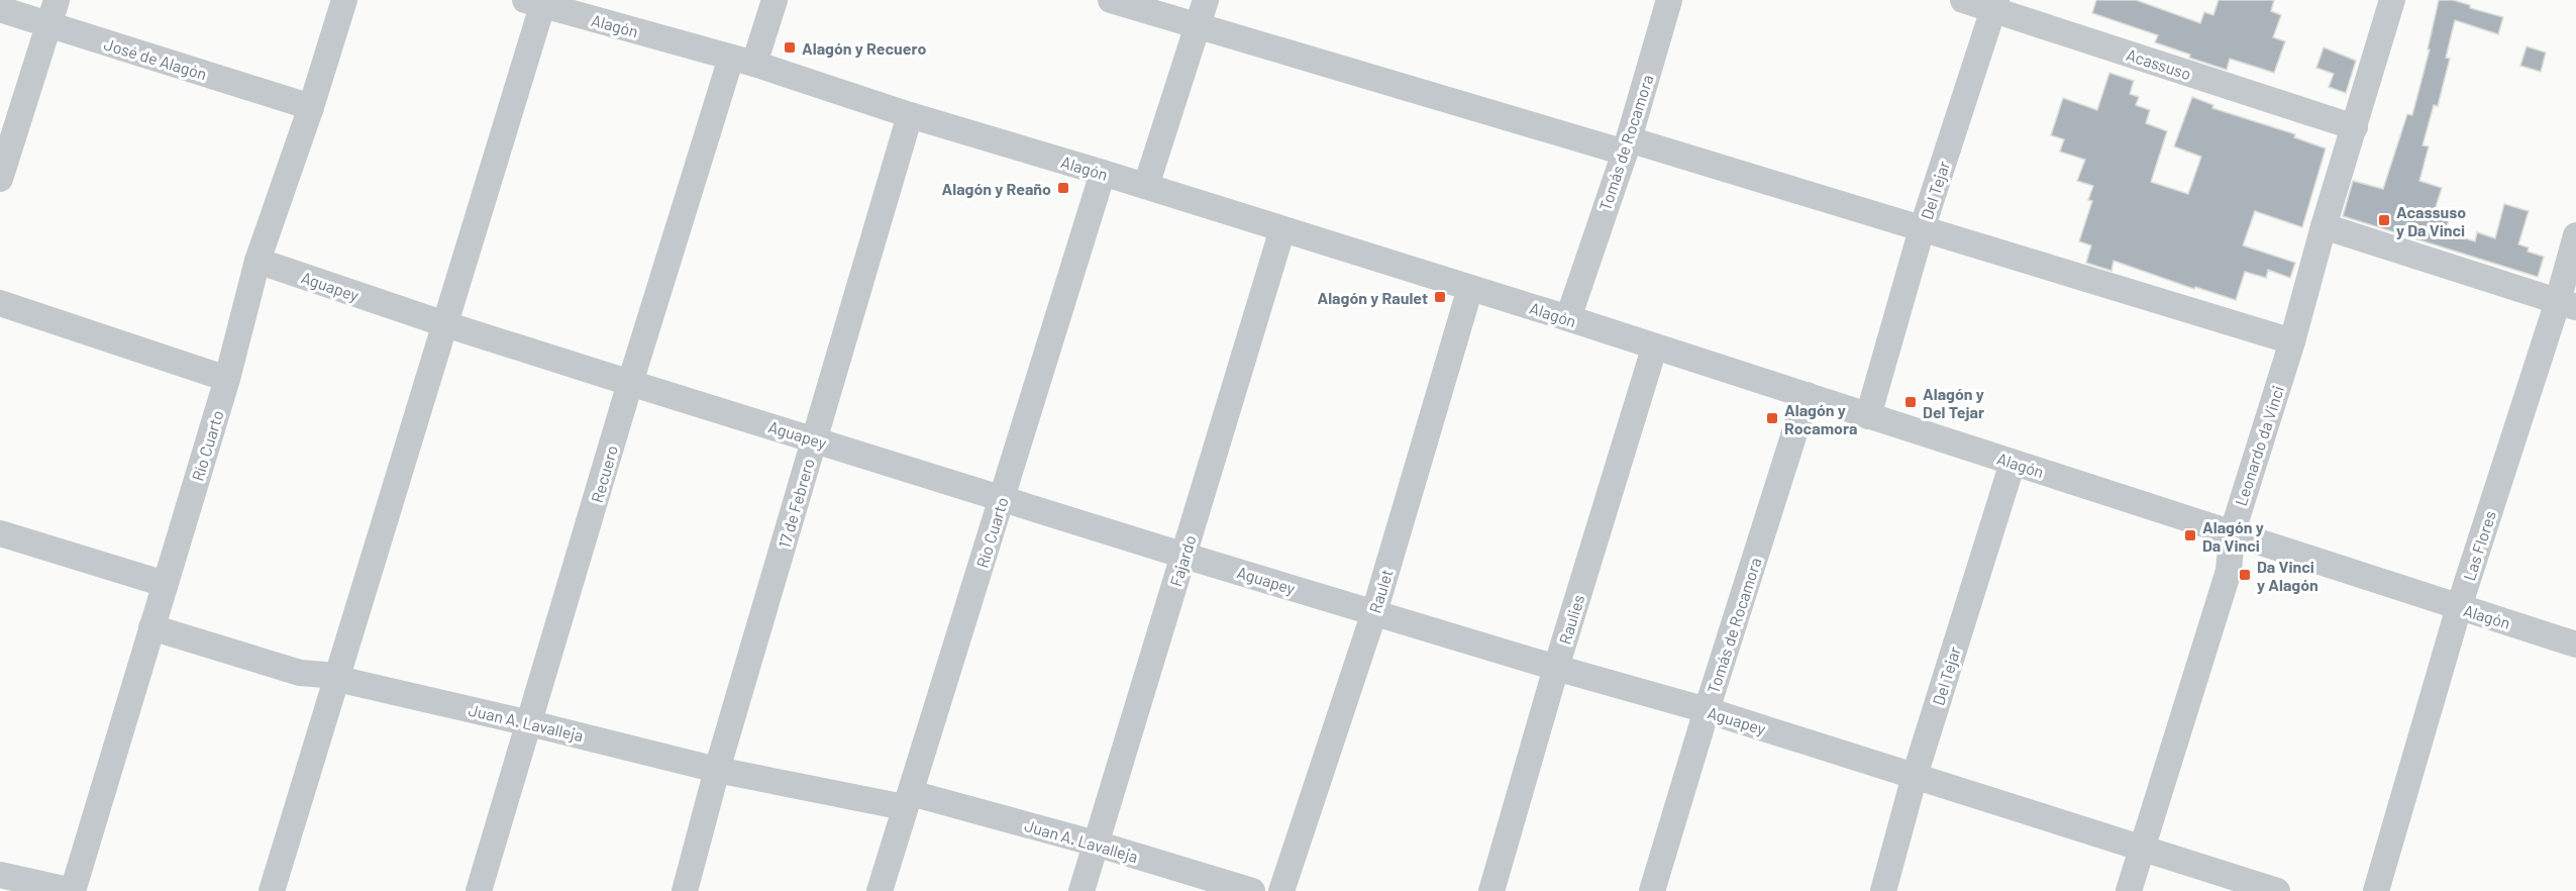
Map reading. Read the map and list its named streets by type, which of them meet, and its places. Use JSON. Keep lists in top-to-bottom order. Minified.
{"streets":{"street":["Alagón","José de Alagón","Acassuso","Tomás de Rocamora","Del Tejar","Aguapey","Río Cuarto","Leonardo da Vinci","Recuero","17 de Febrero","Las Flores","Fajardo","Raulet","Raulies","Juan A. Lavalleja"]},"crossings":[["Alagón","Tomás de Rocamora"],["Alagón","Del Tejar"],["Alagón","Río Cuarto"],["Alagón","Leonardo da Vinci"],["Alagón","Recuero"],["Alagón","17 de Febrero"],["Alagón","Las Flores"],["Alagón","Fajardo"],["Alagón","Raulet"],["Alagón","Raulies"],["José de Alagón","Río Cuarto"],["Acassuso","Del Tejar"],["Acassuso","Leonardo da Vinci"],["Tomás de Rocamora","Aguapey"],["Del Tejar","Aguapey"],["Aguapey","Río Cuarto"],["Aguapey","Leonardo da Vinci"],["Aguapey","Recuero"],["Aguapey","17 de Febrero"],["Aguapey","Fajardo"],["Aguapey","Raulet"],["Aguapey","Raulies"],["Río Cuarto","Juan A. Lavalleja"],["Recuero","Juan A. Lavalleja"],["17 de Febrero","Juan A. Lavalleja"],["Fajardo","Juan A. Lavalleja"]],"places":{"transit":["Alagón y Recuero","Alagón y Reaño","Acassuso y Da Vinci","Alagón y Raulet","Alagón y Del Tejar","Alagón y Rocamora","Alagón y Da Vinci","Da Vinci y Alagón"]}}
